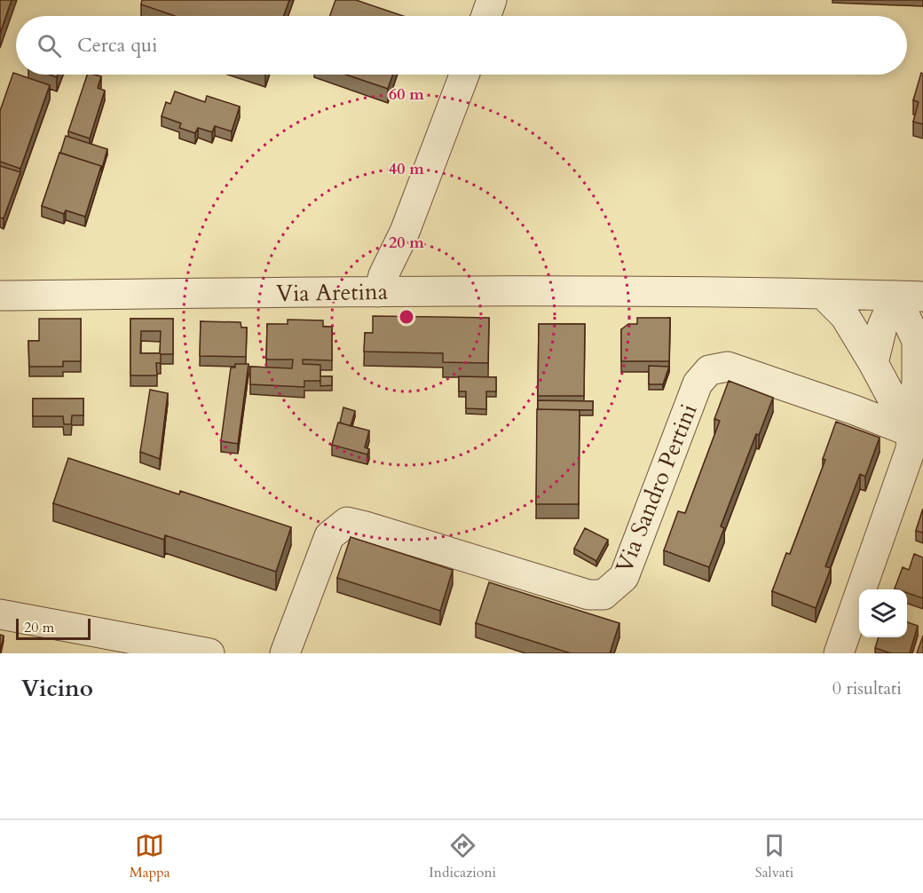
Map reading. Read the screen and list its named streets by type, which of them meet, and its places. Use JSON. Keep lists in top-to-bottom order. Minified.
{"streets":{"street":["Via Aretina","Via Sandro Pertini"]},"scale_bar":"20 m","page":{"search":"Cerca qui","scale":"20 m","heading":["Vicino","0 risultati"],"nav":["Mappa","Indicazioni","Salvati"]},"rings":["60 m","40 m","20 m"]}
